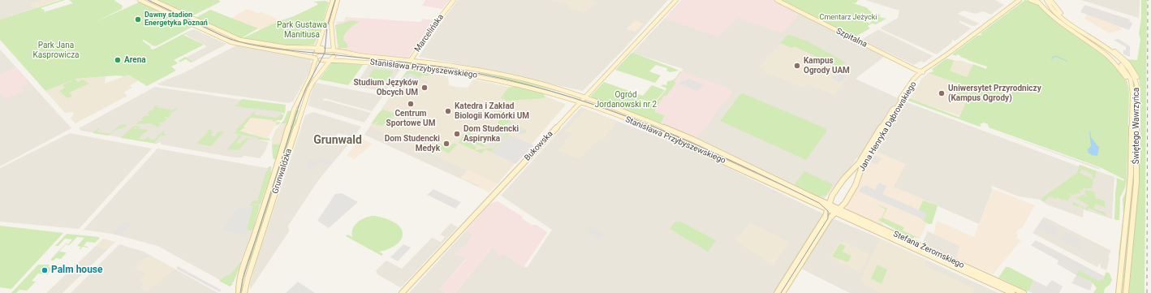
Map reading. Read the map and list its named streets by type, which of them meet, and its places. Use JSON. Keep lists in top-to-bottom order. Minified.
{"streets":{"main road":["Marcelińska","Szpitalna","Stanisława Przybyszewskiego","Świętego Wawrzyńca","Jana Henryka Dąbrowskiego","Bukowska","Grunwaldzka","Stefana Żeromskiego"]},"crossings":[["Marcelińska","Stanisława Przybyszewskiego"],["Szpitalna","Jana Henryka Dąbrowskiego"],["Stanisława Przybyszewskiego","Jana Henryka Dąbrowskiego"],["Stanisława Przybyszewskiego","Bukowska"],["Stanisława Przybyszewskiego","Grunwaldzka"],["Stanisława Przybyszewskiego","Stefana Żeromskiego"],["Jana Henryka Dąbrowskiego","Stefana Żeromskiego"]],"districts":["Grunwald"],"parks":["Cmentarz Jeżycki","Park Gustawa Manitiusa","Park Jana Kasprowicza","Ogród Jordanowski nr 2"],"places":["Dawny stadion Energetyka Poznań","Arena","Kampus Ogrody UAM","Studium Języków Obcych UM","Uniwersytet Przyrodniczy (Kampus Ogrody)","Centrum Sportowe UM","Katedra i Zakład Biologii Komórki UM","Dom Studencki Aspirynka","Dom Studencki Medyk","Palm house"]}
